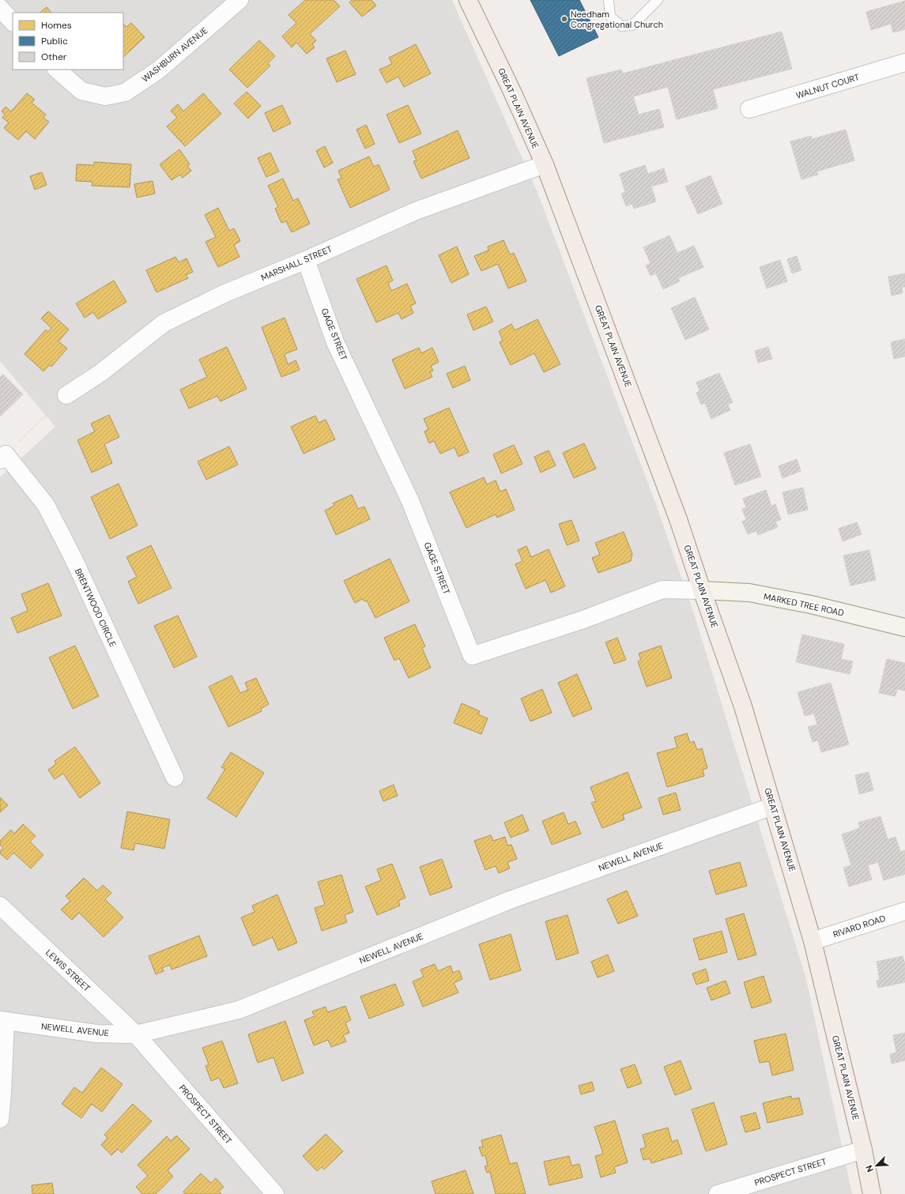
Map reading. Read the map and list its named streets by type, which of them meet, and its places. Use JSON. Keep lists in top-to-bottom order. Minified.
{"streets":{"main road":["GREAT PLAIN AVENUE"],"street":["WASHBURN AVENUE","WALNUT COURT","MARSHALL STREET","GAGE STREET","MARKED TREE ROAD","BRENTWOOD CIRCLE","NEWELL AVENUE","RIVARD ROAD","LEWIS STREET","PROSPECT STREET"]},"crossings":[["GREAT PLAIN AVENUE","MARSHALL STREET"],["GREAT PLAIN AVENUE","GAGE STREET"],["GREAT PLAIN AVENUE","MARKED TREE ROAD"],["GREAT PLAIN AVENUE","NEWELL AVENUE"],["GREAT PLAIN AVENUE","RIVARD ROAD"],["GREAT PLAIN AVENUE","PROSPECT STREET"],["MARSHALL STREET","GAGE STREET"],["GAGE STREET","MARKED TREE ROAD"],["NEWELL AVENUE","LEWIS STREET"],["NEWELL AVENUE","PROSPECT STREET"],["LEWIS STREET","PROSPECT STREET"]],"places":["Needham Congregational Church"],"legend":["Homes","Public","Other"],"north":"bottom left"}
